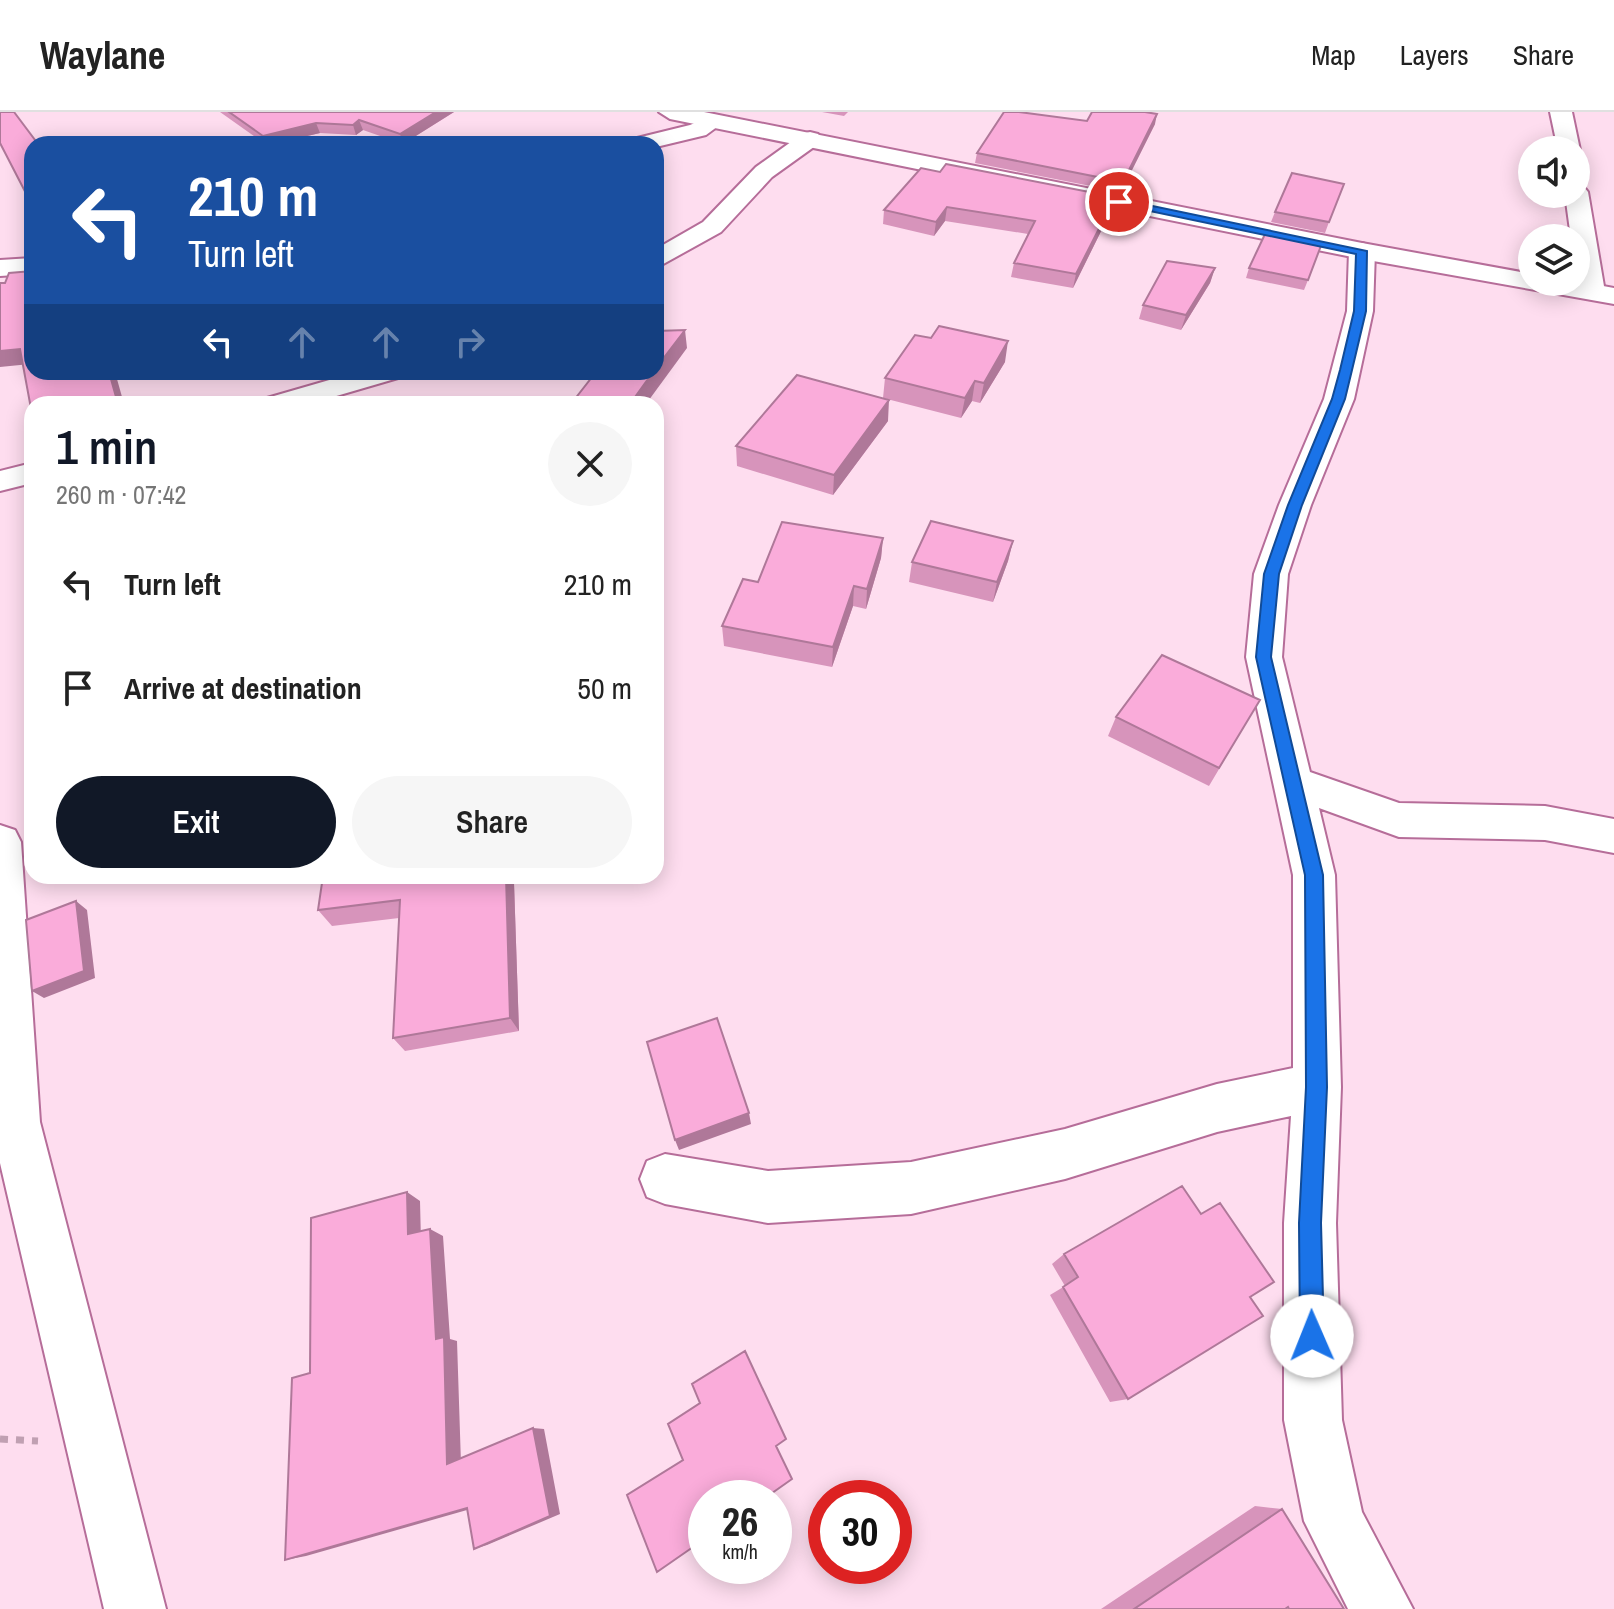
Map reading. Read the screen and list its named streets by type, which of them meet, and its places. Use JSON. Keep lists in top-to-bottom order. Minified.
{"page":{"header":"Waylane","nav":["Map","Layers","Share"],"turn":["210 m","Turn left"],"heading":["1 min","260 m · 07:42"],"list":[{"name":"Turn left","value":"210 m"},{"name":"Arrive at destination","value":"50 m"}],"buttons":["Exit","Share"],"speed":"26 km/h","limit":"30"}}
